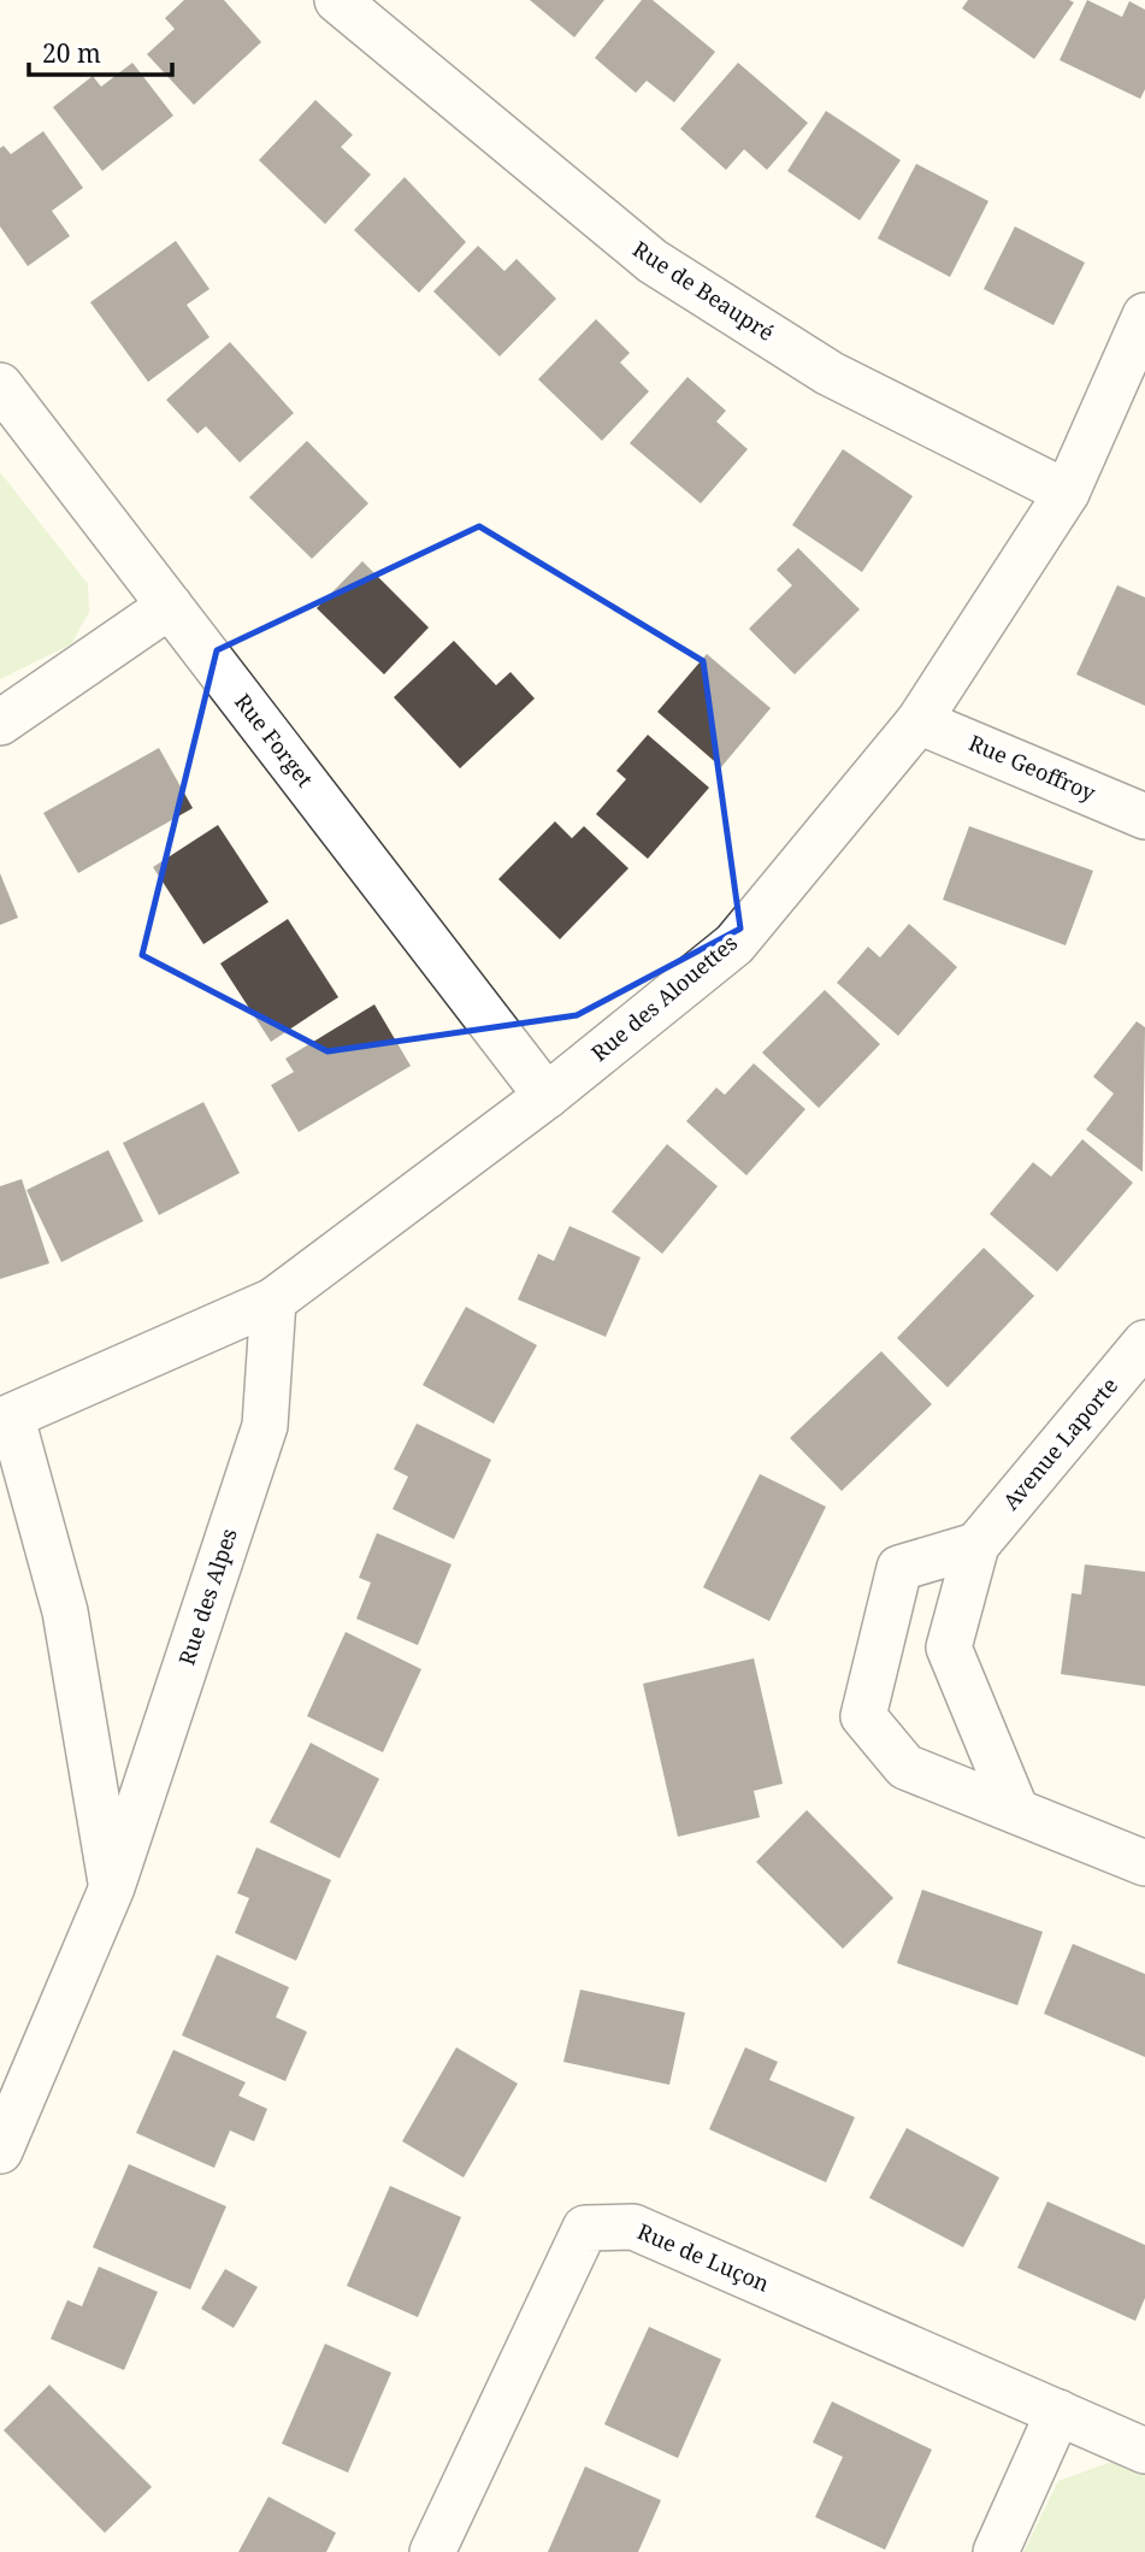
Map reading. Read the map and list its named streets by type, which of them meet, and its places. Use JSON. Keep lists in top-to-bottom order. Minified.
{"streets":{"street":["Rue de Beaupré","Rue Forget","Rue Geoffroy","Rue des Alouettes","Avenue Laporte","Rue des Alpes","Rue de Luçon"]},"crossings":[["Rue de Beaupré","Rue des Alouettes"],["Rue Forget","Rue des Alouettes"],["Rue Geoffroy","Rue des Alouettes"],["Rue des Alouettes","Rue des Alpes"]],"scale_bar":"20 m"}
